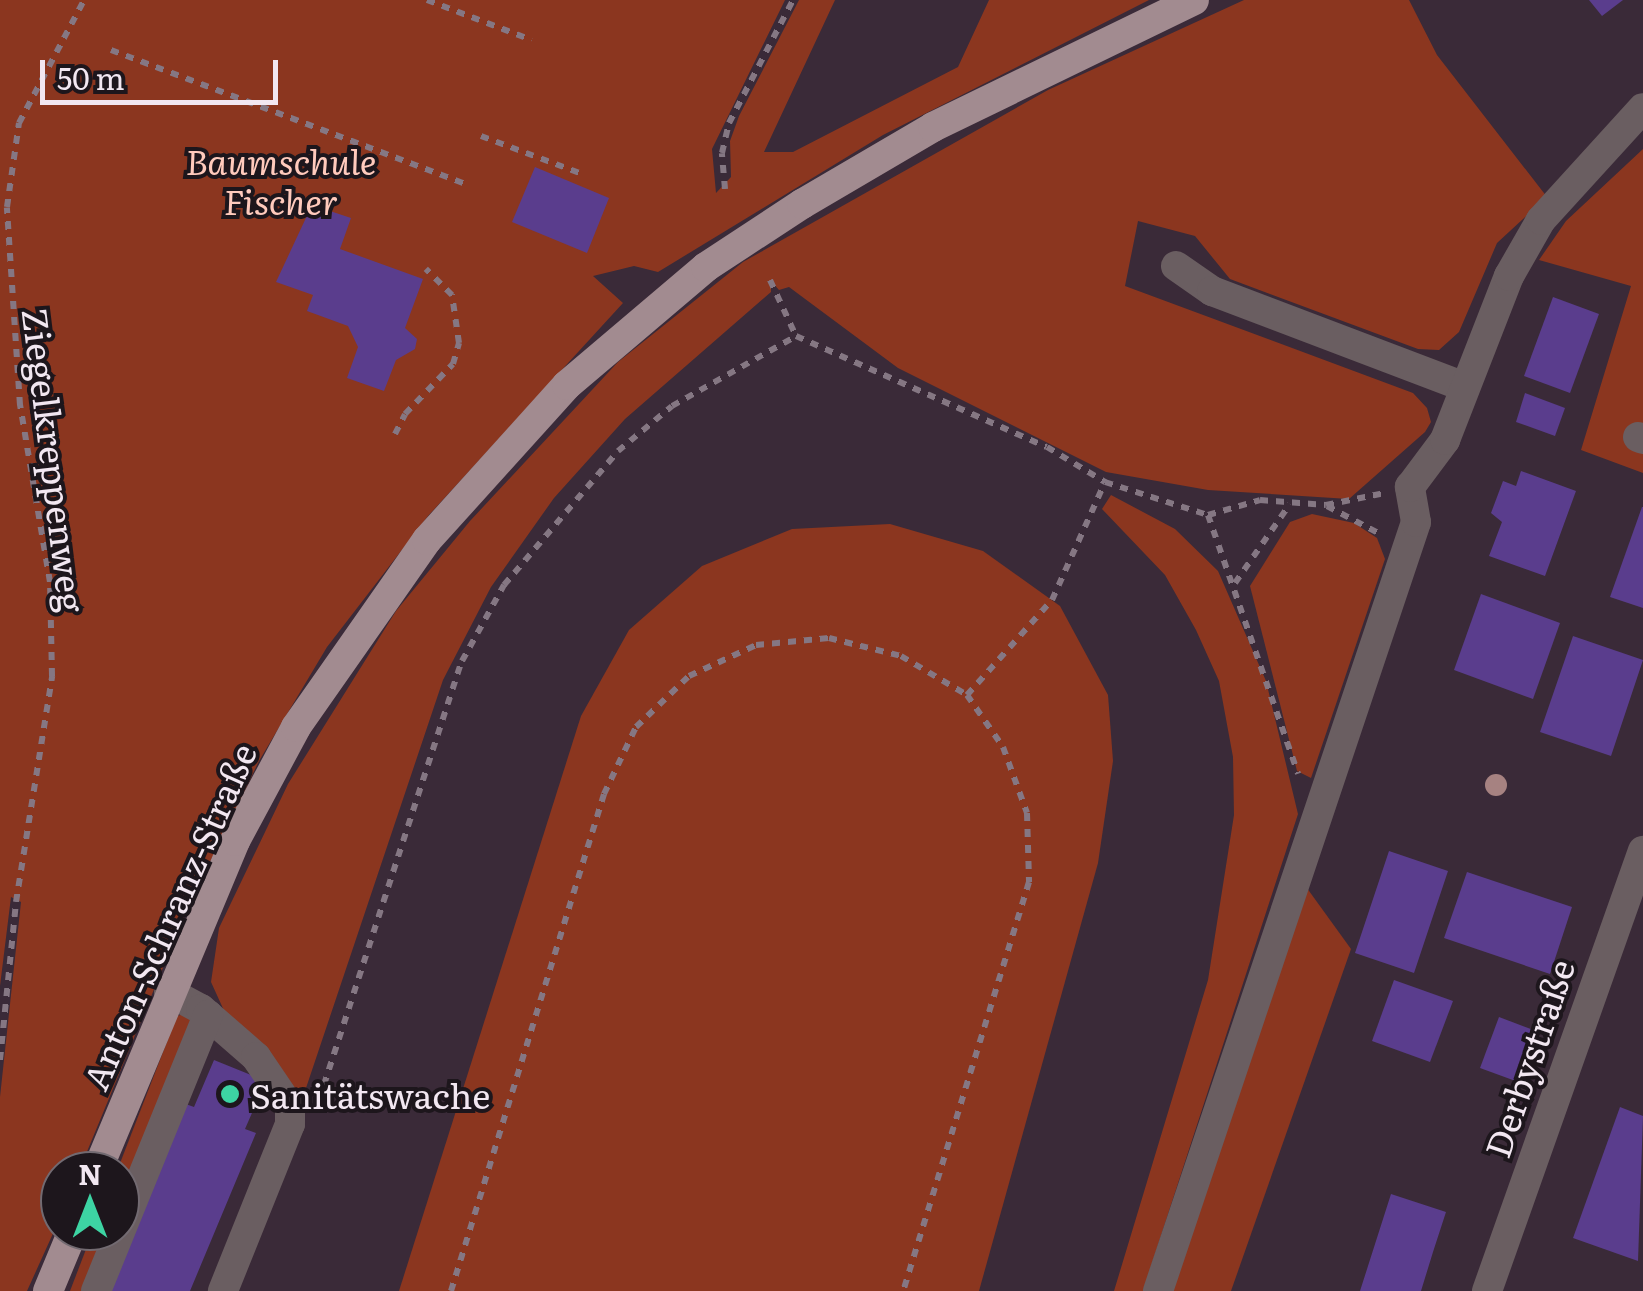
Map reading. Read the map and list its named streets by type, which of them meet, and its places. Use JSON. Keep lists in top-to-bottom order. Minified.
{"streets":{"main road":["Anton-Schranz-Straße"],"street":["Derbystraße"],"path":["Ziegelkreppenweg"]},"parks":["Baumschule Fischer"],"places":["Sanitätswache"],"scale_bar":"50 m","north":"top"}
